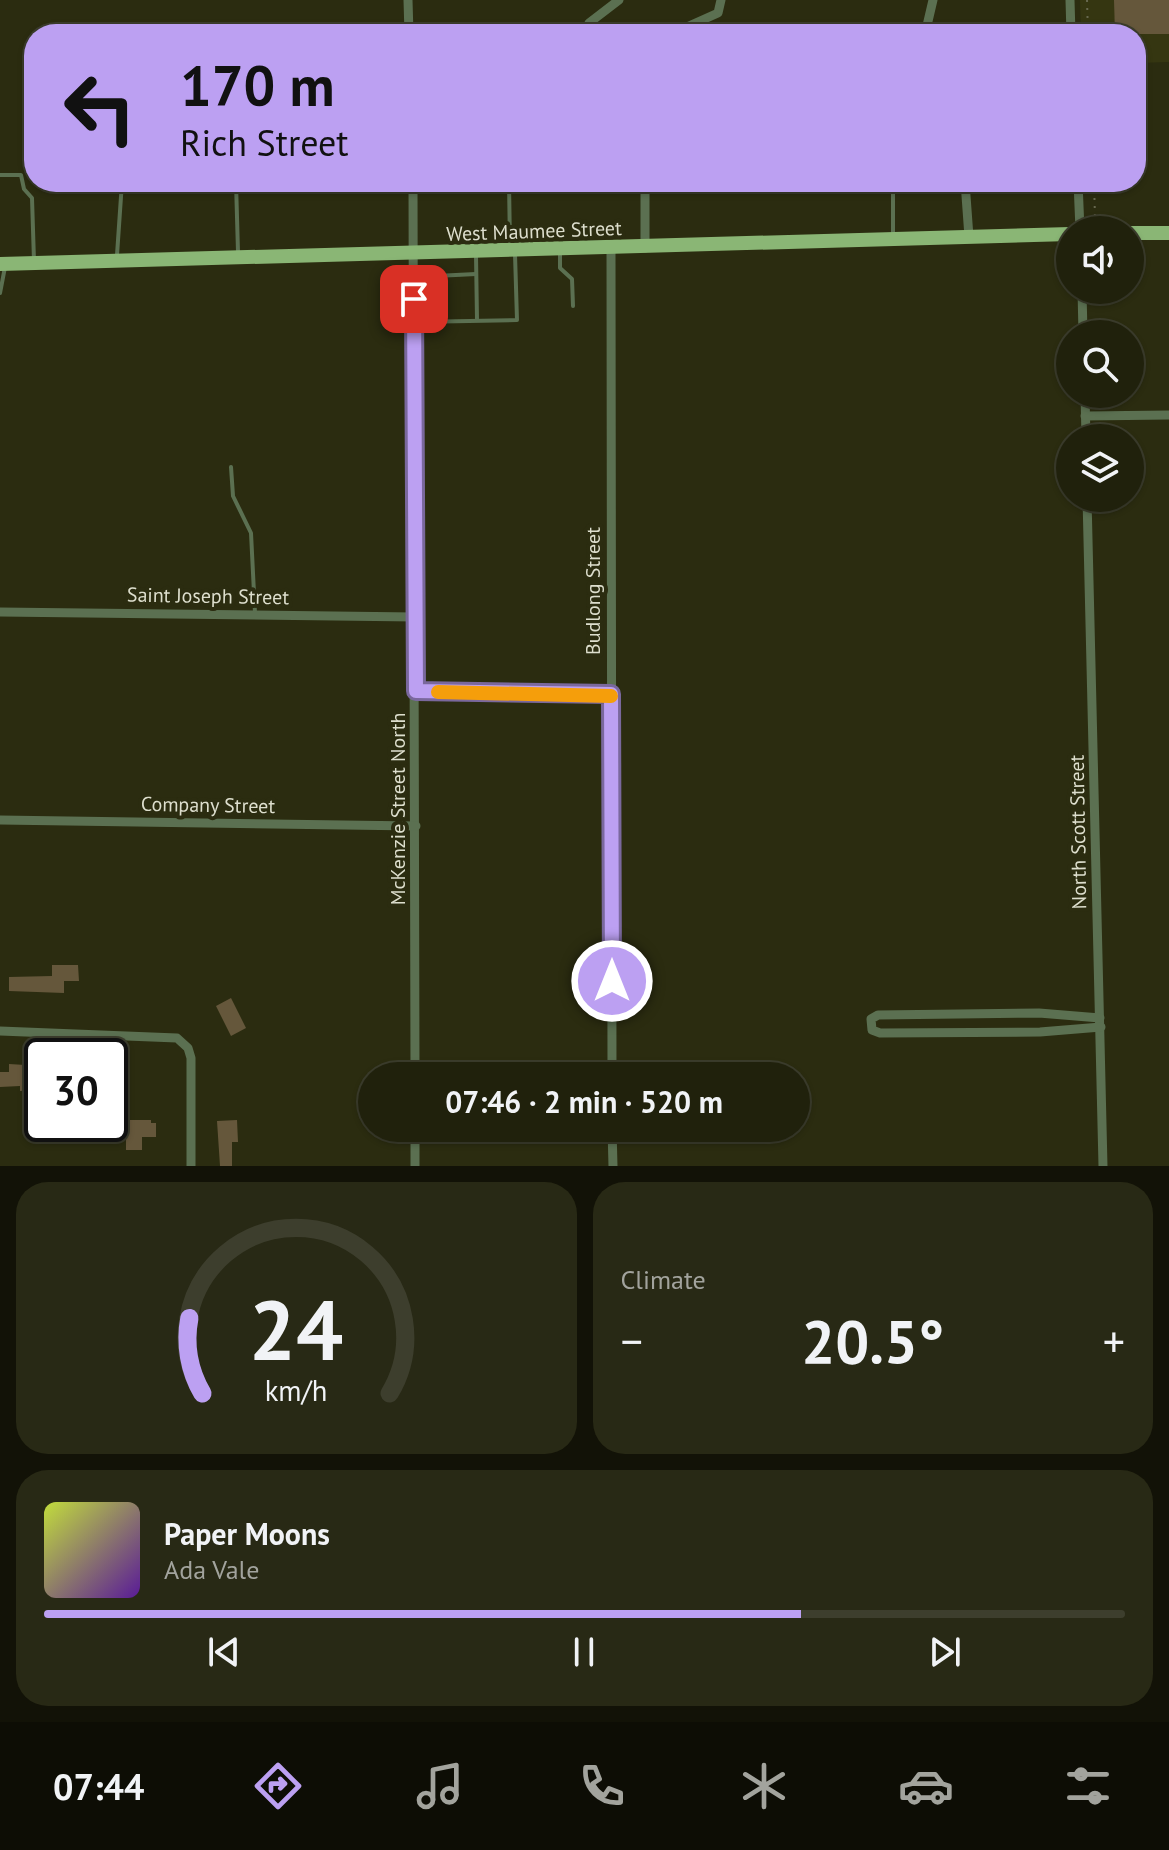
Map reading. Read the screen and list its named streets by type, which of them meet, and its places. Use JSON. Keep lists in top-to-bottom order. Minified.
{"streets":{"main road":["West Maumee Street"],"street":["Budlong Street","Saint Joseph Street","Company Street","McKenzie Street North","North Scott Street"]},"crossings":[["West Maumee Street","Budlong Street"],["West Maumee Street","McKenzie Street North"],["Saint Joseph Street","McKenzie Street North"],["Company Street","McKenzie Street North"]],"page":{"turn":["170 m","Rich Street"],"limit":"30","trip":"07:46 · 2 min · 520 m","tile":"Climate","heat":["−","20.5°","+"],"song":["Paper Moons","Ada Vale"],"tabs":"07:44","gauge":["24","km/h"]}}
